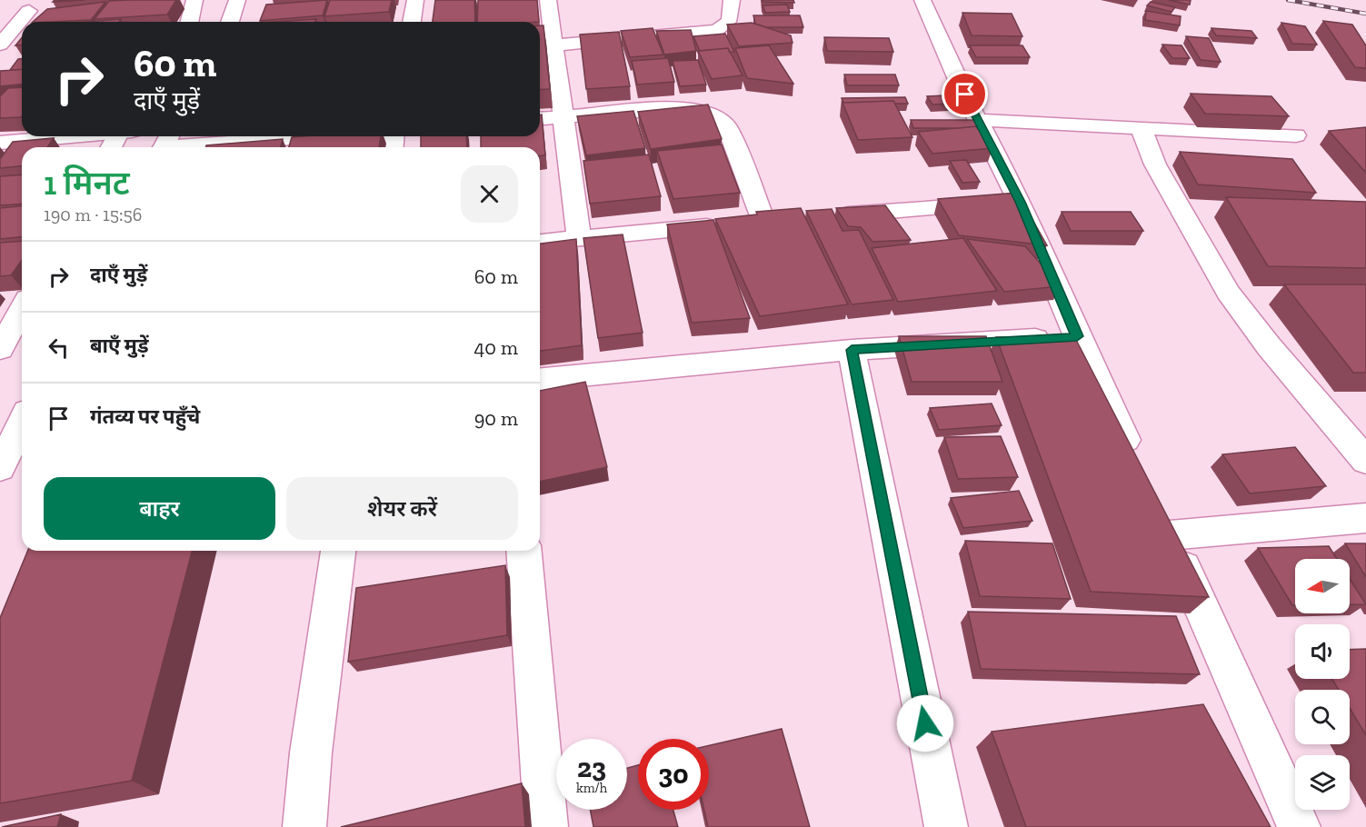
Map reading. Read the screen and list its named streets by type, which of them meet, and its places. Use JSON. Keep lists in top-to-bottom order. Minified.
{"north":"left","page":{"turn":["60 m","दाएँ मुड़ें"],"heading":["1 मिनट","190 m · 15:56"],"list":[{"name":"दाएँ मुड़ें","value":"60 m"},{"name":"बाएँ मुड़ें","value":"40 m"},{"name":"गंतव्य पर पहुँचे","value":"90 m"}],"buttons":["बाहर","शेयर करें"],"speed":"23 km/h","limit":"30"}}
